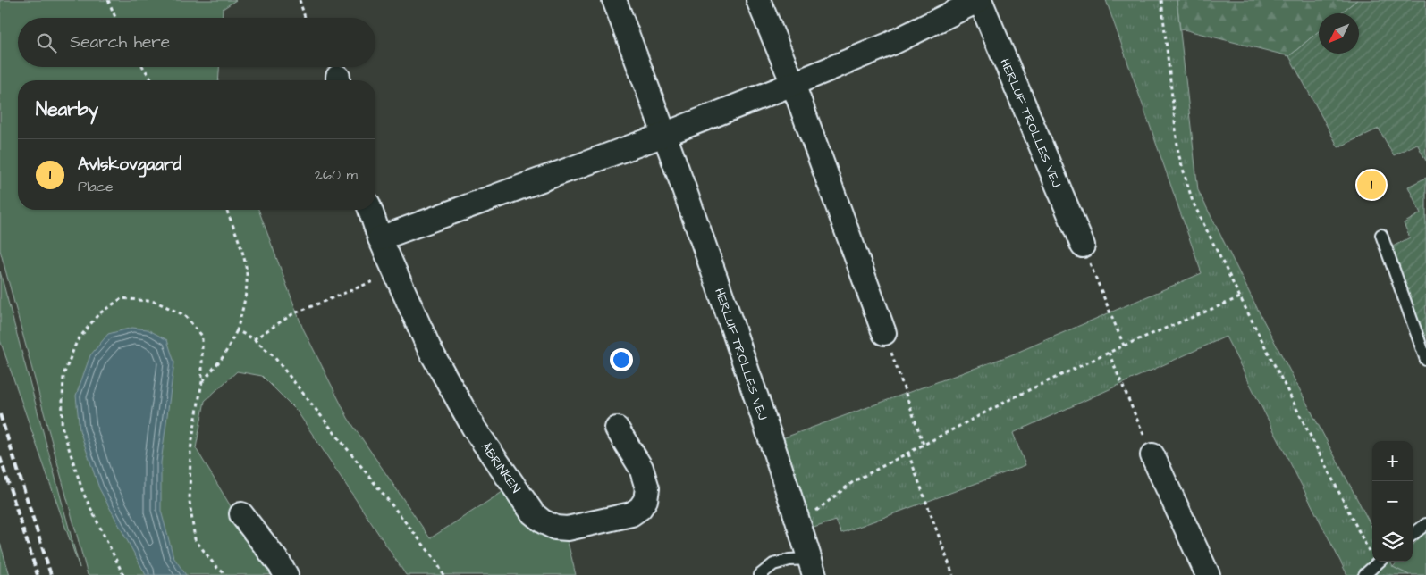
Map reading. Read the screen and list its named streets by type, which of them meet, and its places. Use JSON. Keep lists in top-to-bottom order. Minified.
{"streets":{"street":["HERLUF TROLLES VEJ","ÅBRINKEN"]},"north":"bottom left","page":{"search":"Search here","heading":"Nearby","list":[{"mark":"1","name":"Avlskovgaard","note":"Place","value":"260 m"}],"pins":"1","map_buttons":["+","−"]}}
